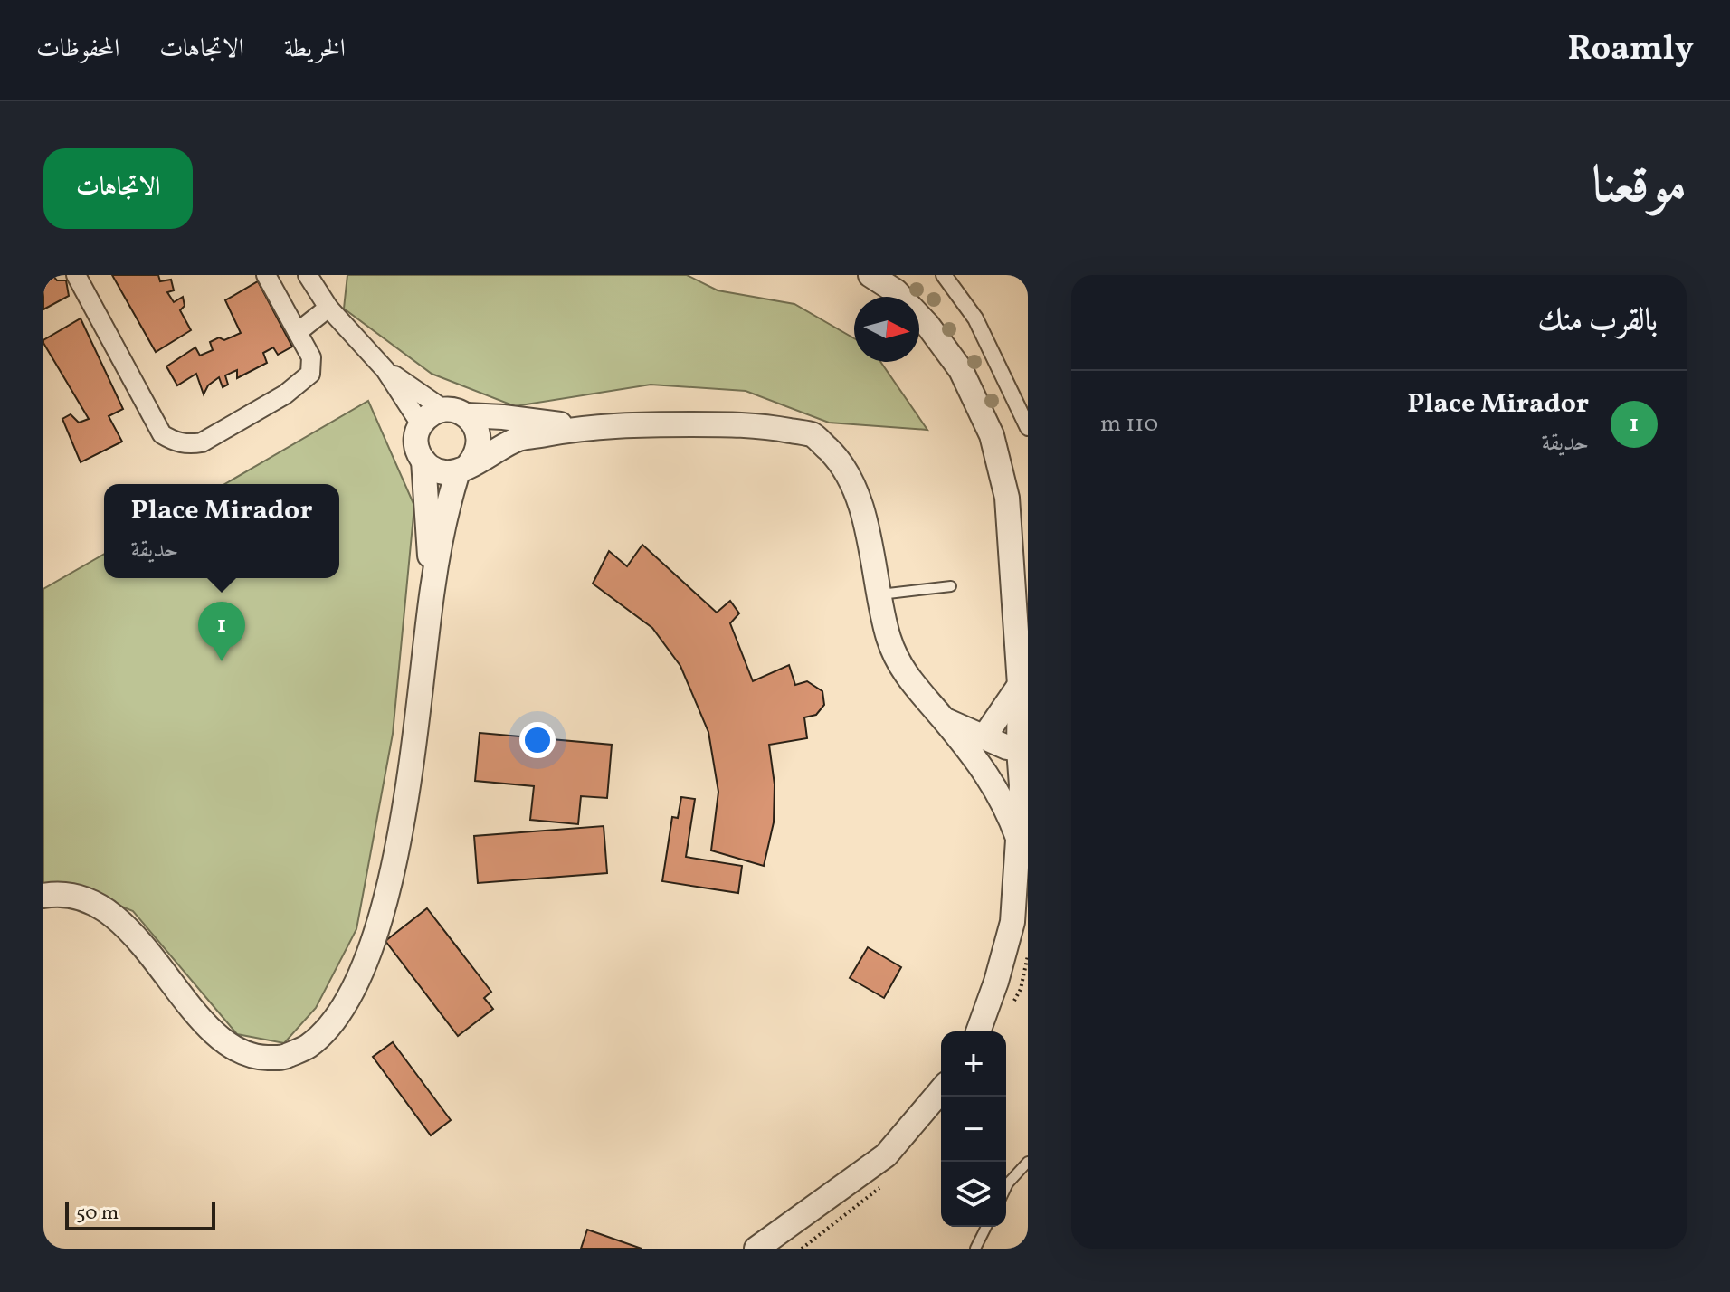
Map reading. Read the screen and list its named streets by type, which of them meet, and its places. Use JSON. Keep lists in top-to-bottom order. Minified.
{"scale_bar":"50 m","north":"right","page":{"header":"Roamly","nav":["الخريطة","الاتجاهات","المحفوظات"],"title":"موقعنا","buttons":"الاتجاهات","heading":"بالقرب منك","list":[{"mark":"1","name":"Place Mirador","note":"حديقة","value":"110 m"}],"popup":["Place Mirador","حديقة"],"pins":"1","map_buttons":["+","−"],"scale":"50 m"}}
